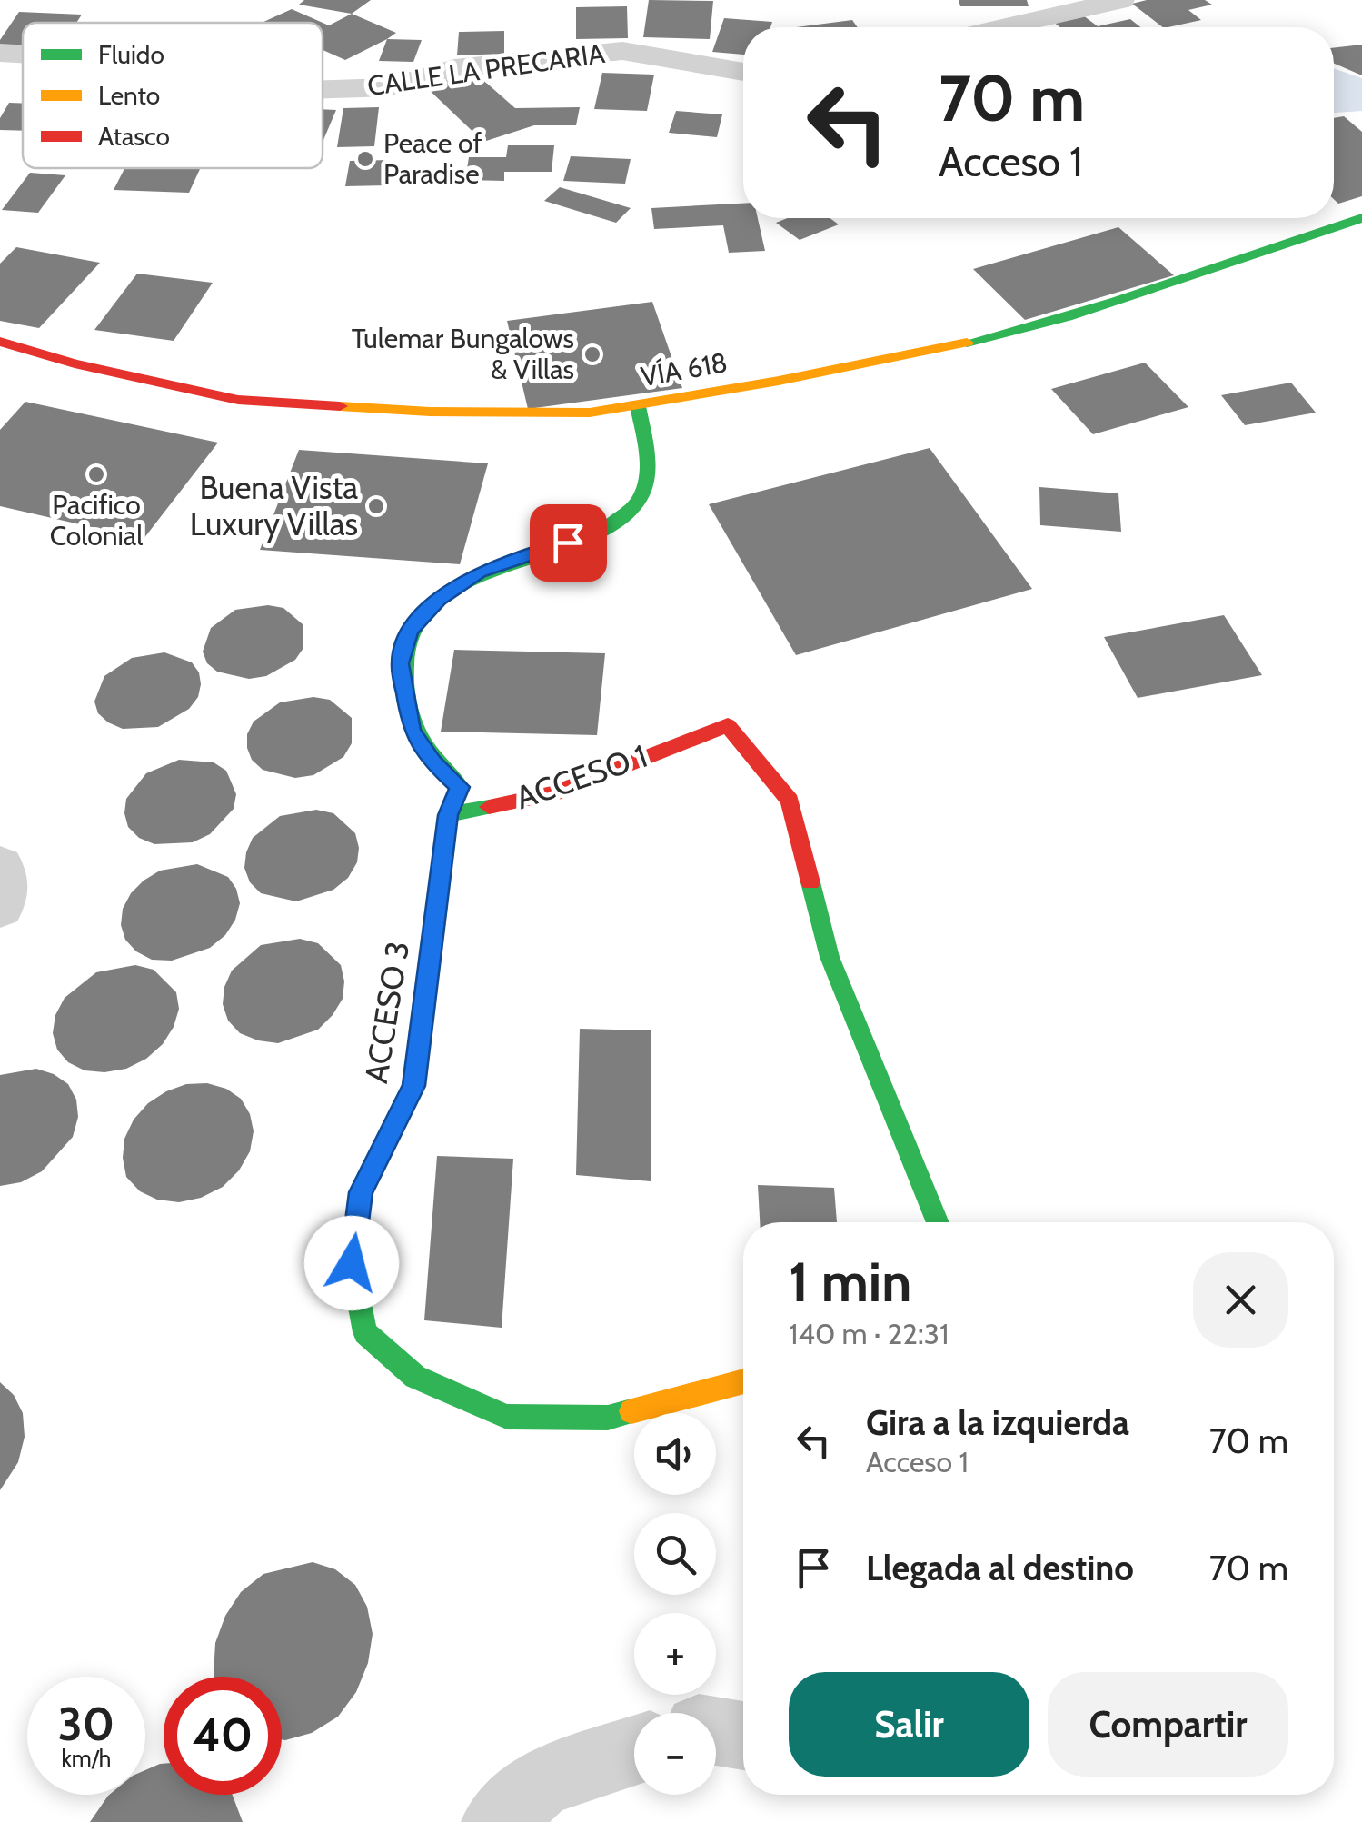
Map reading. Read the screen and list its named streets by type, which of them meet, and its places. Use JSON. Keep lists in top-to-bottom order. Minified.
{"streets":{"street":["CALLE LA PRECARIA","VÍA 618","ACCESO 1","ACCESO 3"]},"crossings":[["ACCESO 1","ACCESO 3"]],"places":["Peace of Paradise","Tulemar Bungalows & Villas","Pacifico Colonial","Buena Vista Luxury Villas"],"legend":["Fluido","Lento","Atasco"],"page":{"turn":["70 m","Acceso 1"],"heading":["1 min","140 m · 22:31"],"list":[{"name":"Gira a la izquierda","note":"Acceso 1","value":"70 m"},{"name":"Llegada al destino","value":"70 m"}],"map_buttons":["+","−"],"buttons":["Salir","Compartir"],"speed":"30 km/h","limit":"40"}}
